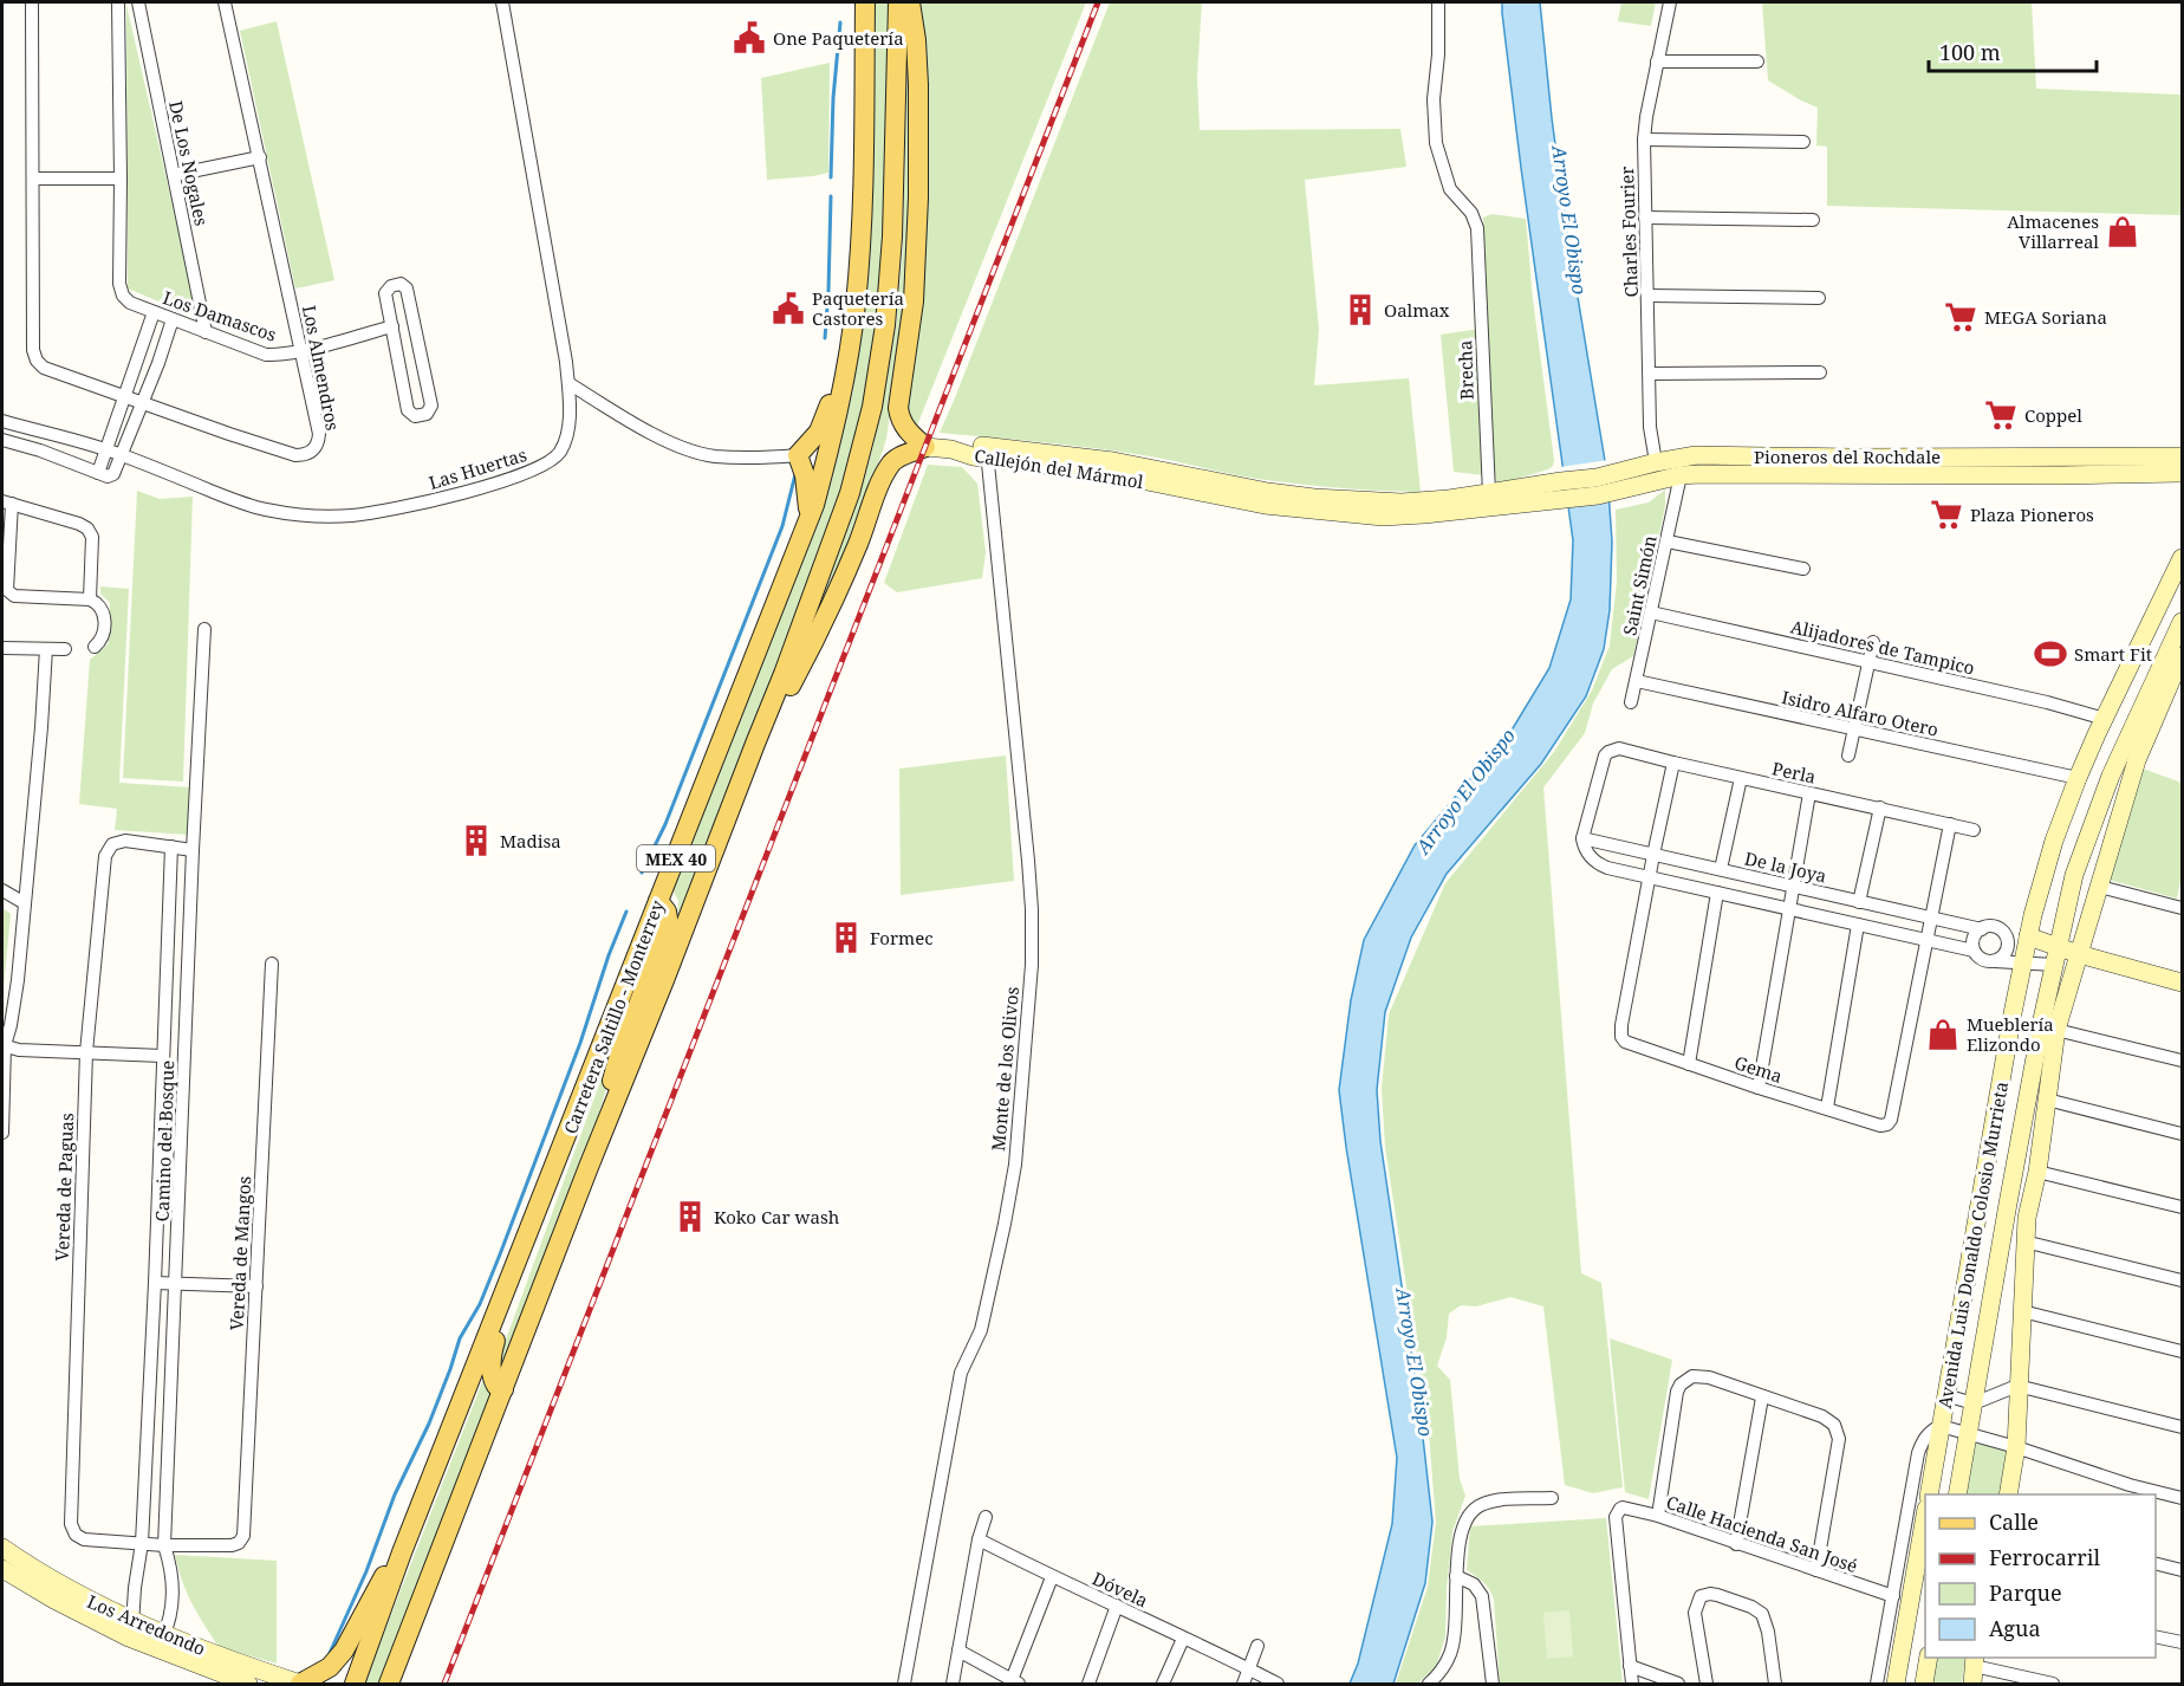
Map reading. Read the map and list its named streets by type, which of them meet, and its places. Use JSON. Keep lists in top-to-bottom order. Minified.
{"streets":{"main road":["MEX 40","Carretera Saltillo - Monterrey"],"street":["De Los Nogales","Charles Fourier","Los Damascos","Los Almendros","Brecha","Pioneros del Rochdale","Las Huertas","Callejón del Mármol","Saint Simón","Alijadores de Tampico","Isidro Alfaro Otero","Perla","De la Joya","Monte de los Olivos","Gema","Camino del Bosque","Vereda de Paguas","Avenida Luis Donaldo Colosio Murrieta","Vereda de Mangos","Calle Hacienda San José","Dóvela","Los Arredondo"]},"crossings":[["De Los Nogales","Los Damascos"],["Charles Fourier","Pioneros del Rochdale"],["Los Damascos","Los Almendros"],["Brecha","Callejón del Mármol"],["Pioneros del Rochdale","Callejón del Mármol"],["Pioneros del Rochdale","Saint Simón"],["Callejón del Mármol","Monte de los Olivos"],["Saint Simón","Alijadores de Tampico"],["Saint Simón","Isidro Alfaro Otero"],["Alijadores de Tampico","Avenida Luis Donaldo Colosio Murrieta"],["Isidro Alfaro Otero","Avenida Luis Donaldo Colosio Murrieta"],["Perla","De la Joya"],["De la Joya","Avenida Luis Donaldo Colosio Murrieta"],["Camino del Bosque","Vereda de Paguas"],["Camino del Bosque","Vereda de Mangos"],["Camino del Bosque","Los Arredondo"]],"water":["Arroyo El Obispo"],"places":{"public building":["One Paquetería","Paquetería Castores"],"shop":["Almacenes Villarreal","Mueblería Elizondo"],"building":["Oalmax","Madisa","Formec","Koko Car wash"],"supermarket":["MEGA Soriana","Coppel","Plaza Pioneros"],"sports":["Smart Fit"]},"legend":["Calle","Ferrocarril","Parque","Agua"],"scale_bar":"100 m"}
